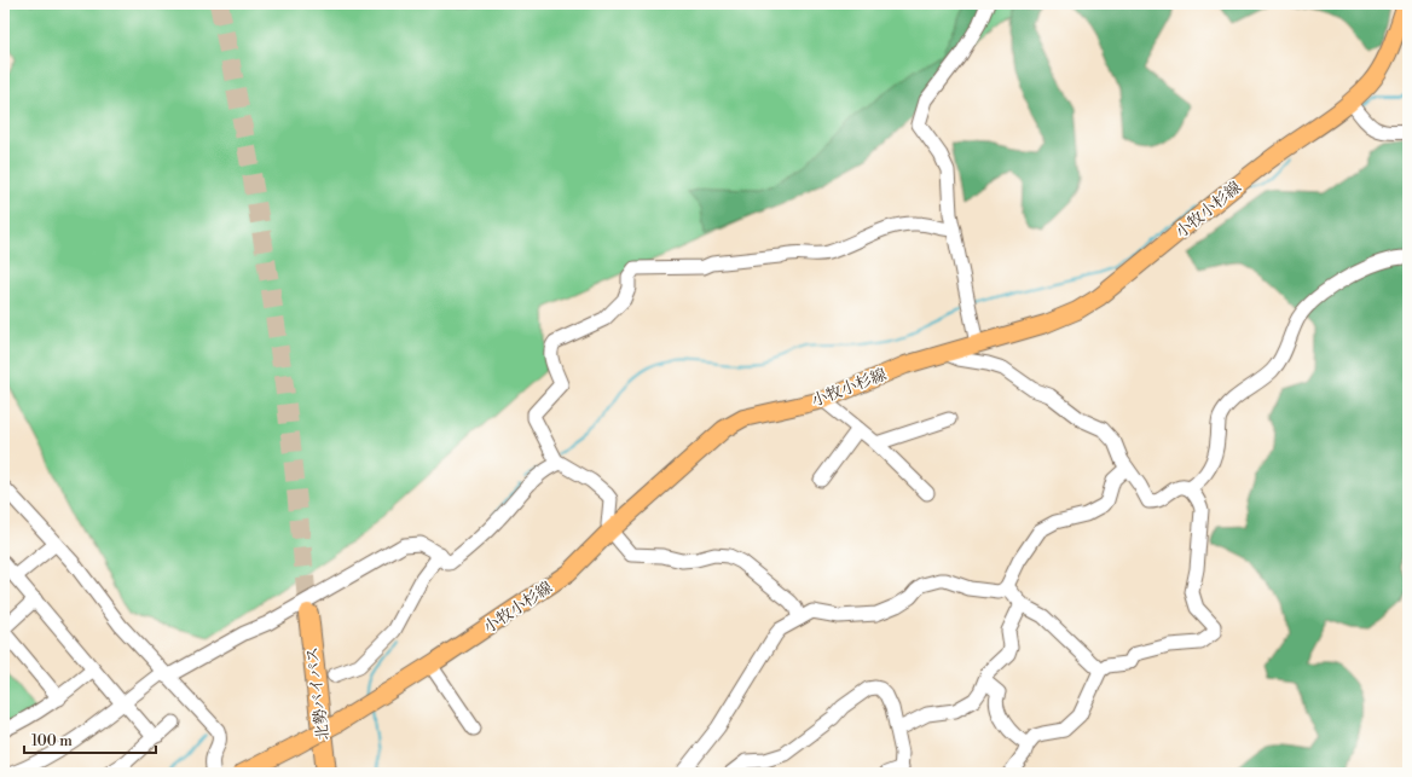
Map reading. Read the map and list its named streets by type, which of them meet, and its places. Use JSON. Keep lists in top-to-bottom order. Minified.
{"streets":{"highway":["北勢バイパス"],"main road":["小牧小杉線"]},"scale_bar":"100 m"}
